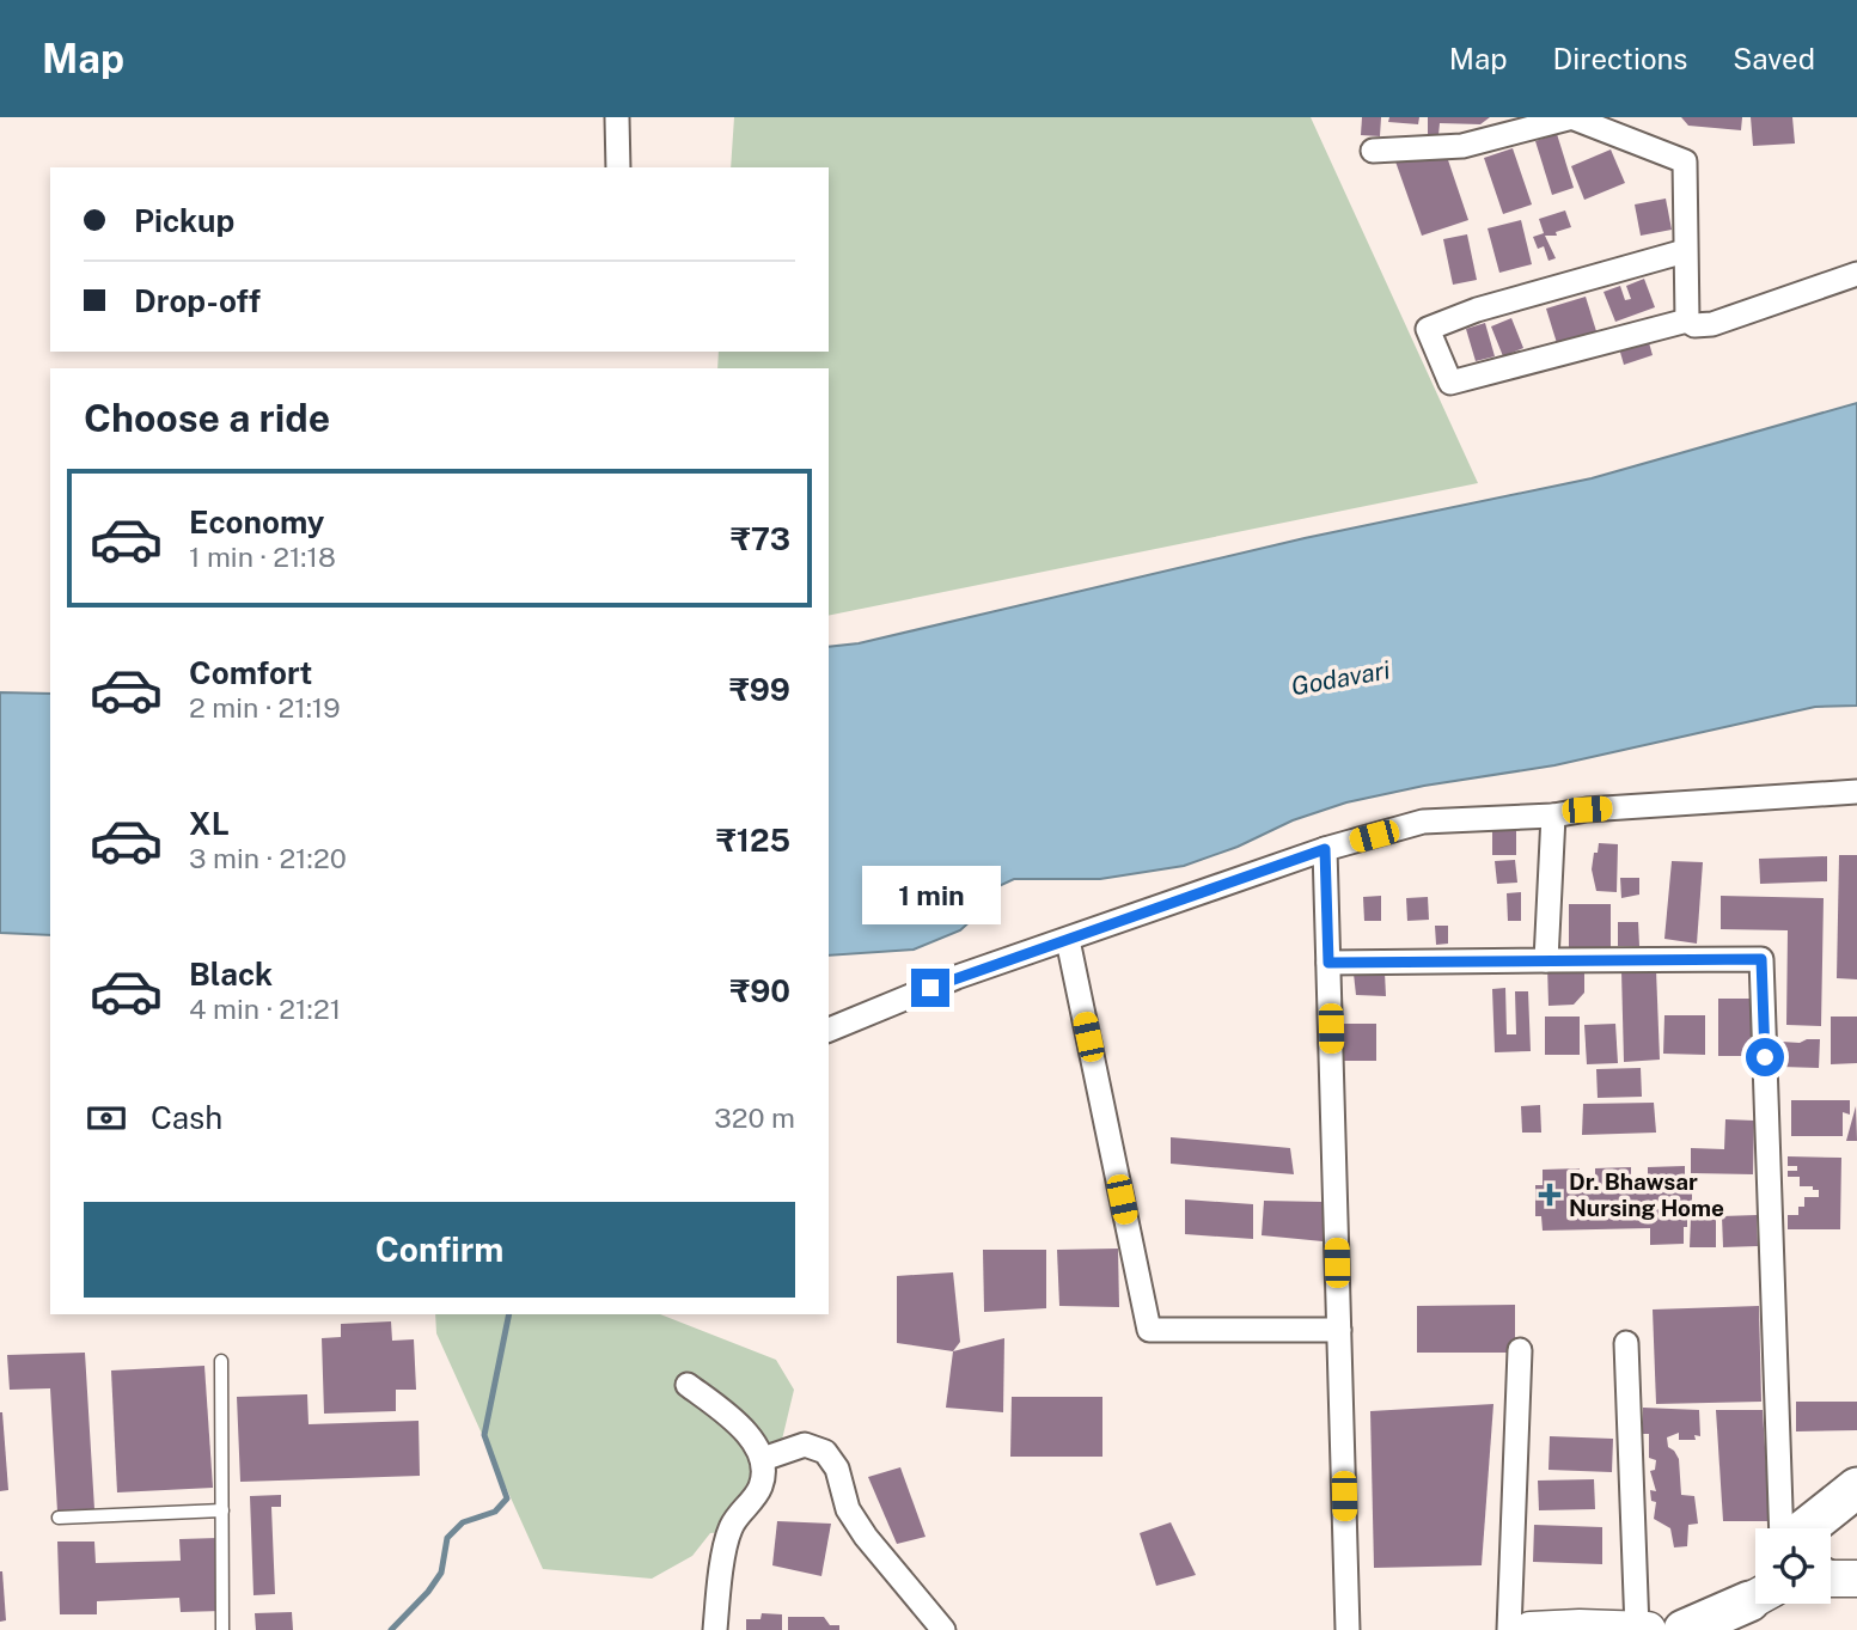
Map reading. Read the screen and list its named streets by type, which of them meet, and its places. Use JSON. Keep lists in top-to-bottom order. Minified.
{"water":["Godavari"],"places":{"health":["Dr. Bhawsar Nursing Home"]},"page":{"header":"Map","nav":["Map","Directions","Saved"],"banner":["Pickup","Drop-off"],"heading":"Choose a ride","list":[{"name":"Economy","note":"1 min · 21:18","value":"₹73"},{"name":"Comfort","note":"2 min · 21:19","value":"₹99"},{"name":"XL","note":"3 min · 21:20","value":"₹125"},{"name":"Black","note":"4 min · 21:21","value":"₹90"}],"bubble":"1 min","pay":["Cash","320 m"],"buttons":"Confirm"}}
